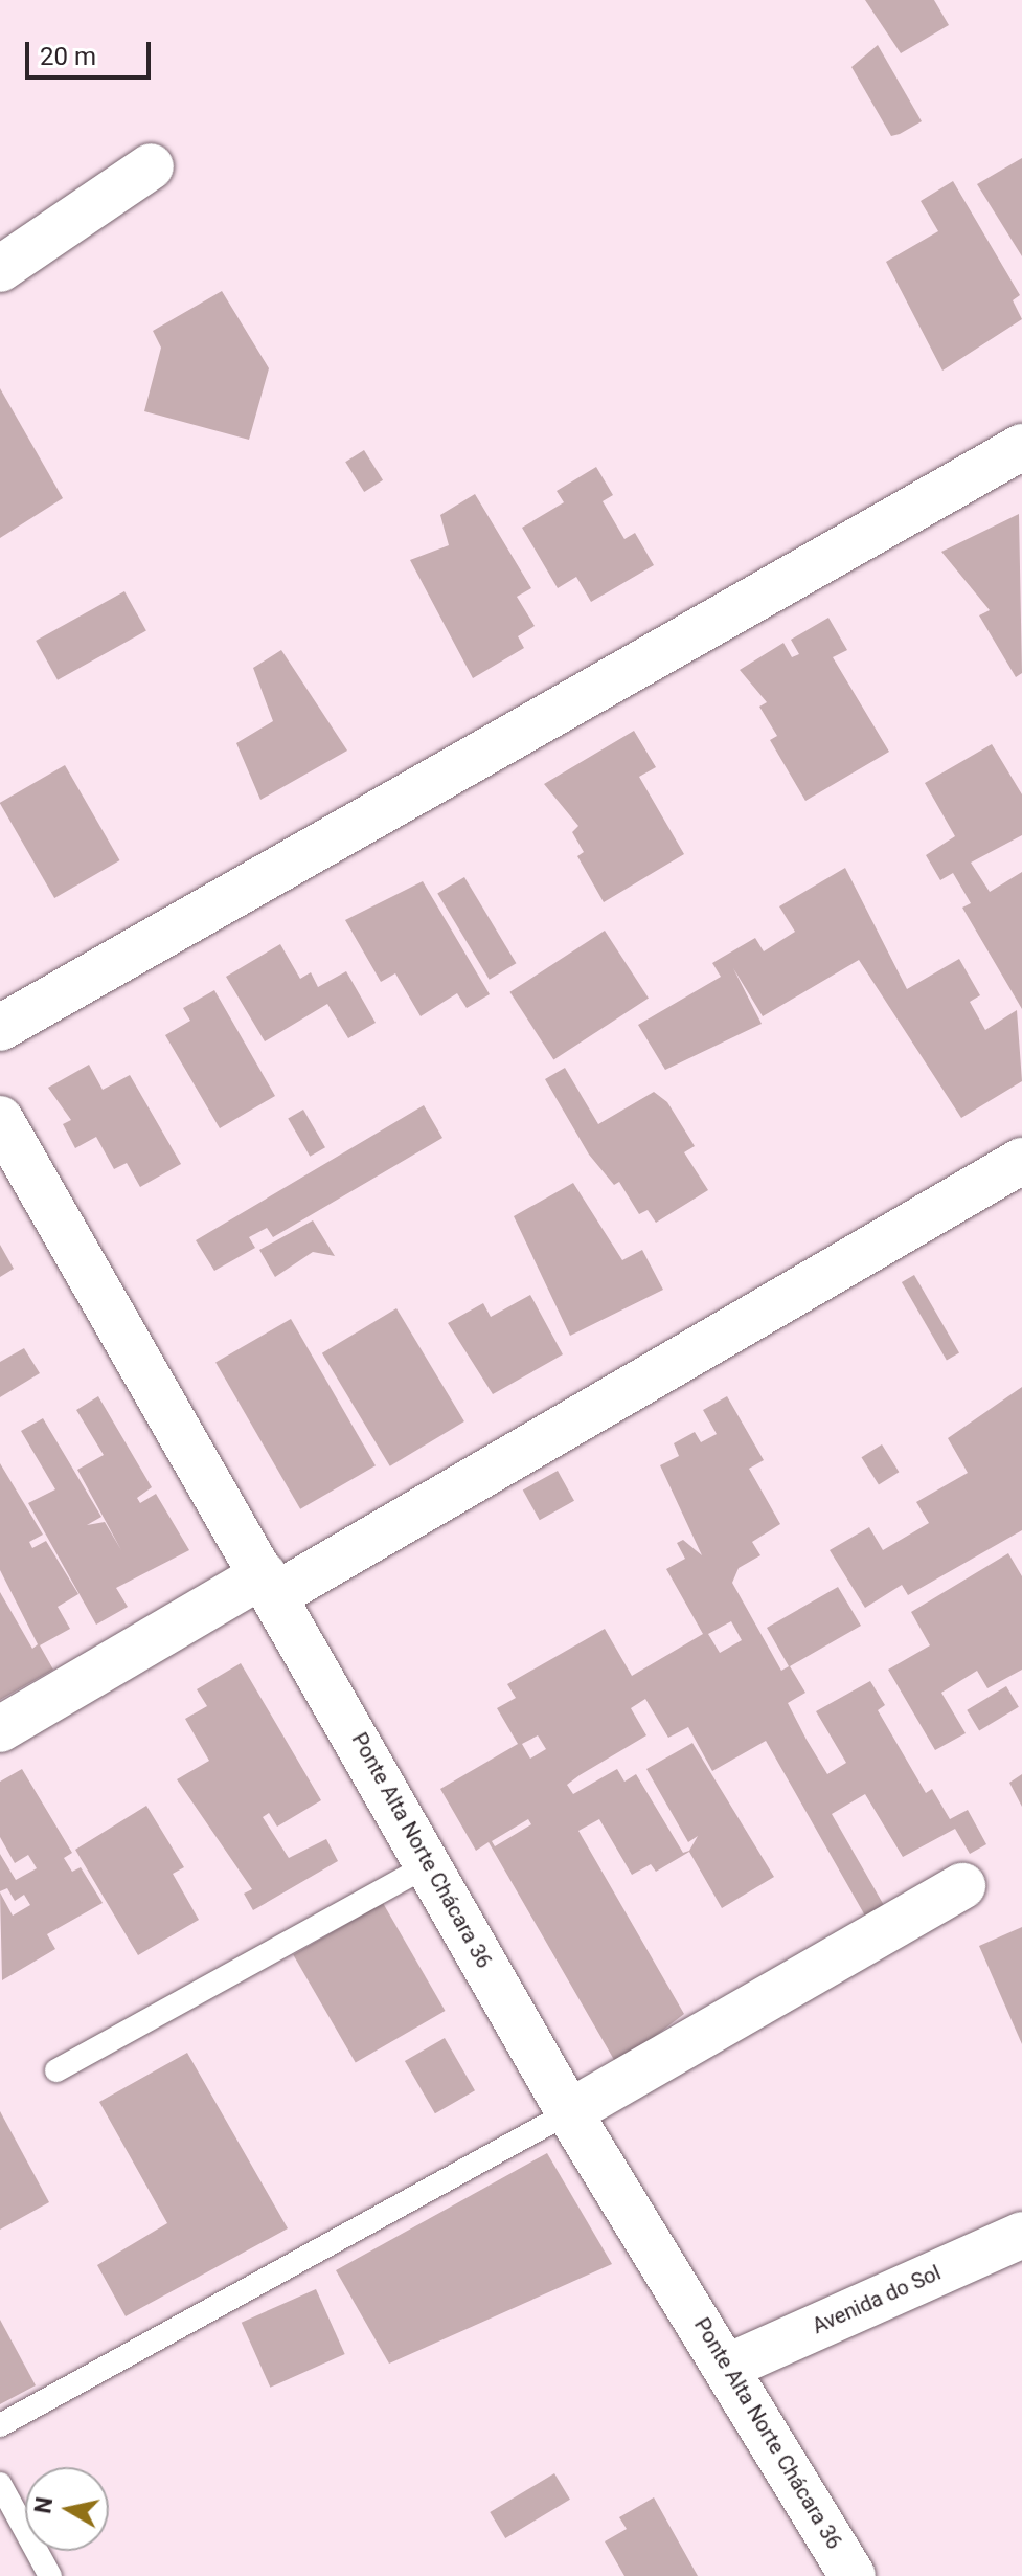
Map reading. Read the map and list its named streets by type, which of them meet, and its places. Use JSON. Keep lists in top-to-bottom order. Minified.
{"streets":{"street":["Ponte Alta Norte Chácara 36","Avenida do Sol"]},"crossings":[["Ponte Alta Norte Chácara 36","Avenida do Sol"]],"scale_bar":"20 m","north":"left"}
